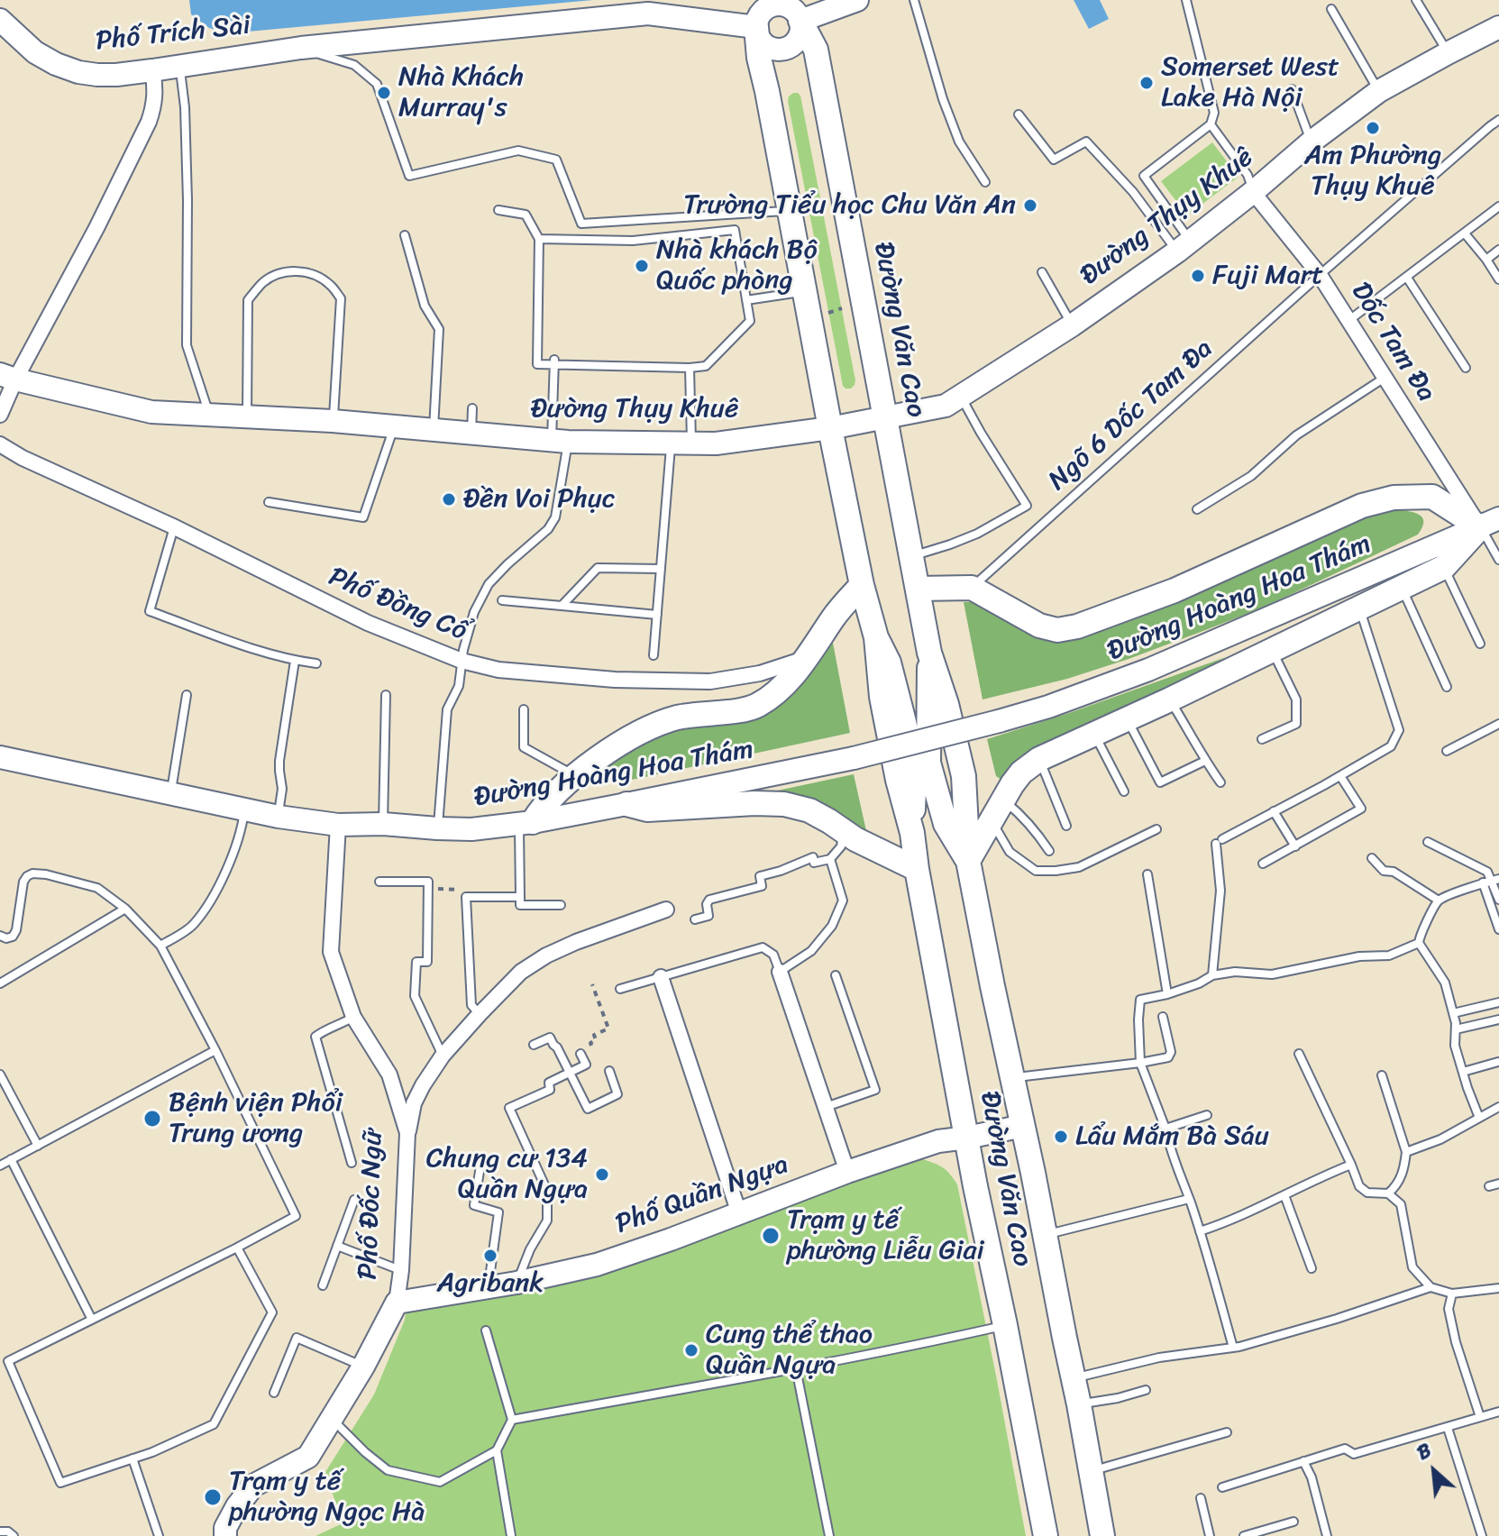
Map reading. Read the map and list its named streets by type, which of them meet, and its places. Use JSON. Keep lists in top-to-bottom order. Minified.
{"streets":{"main road":["Phố Trích Sài","Đường Thụy Khuê","Đường Văn Cao","Đường Hoàng Hoa Thám","Phố Quần Ngựa","Phố Đốc Ngữ"],"street":["Dốc Tam Đa","Phố Đồng Cổ"],"lane":["Ngõ 6 Dốc Tam Đa"]},"crossings":[["Phố Trích Sài","Đường Văn Cao"],["Đường Thụy Khuê","Đường Văn Cao"],["Đường Thụy Khuê","Dốc Tam Đa"],["Đường Văn Cao","Phố Quần Ngựa"],["Dốc Tam Đa","Ngõ 6 Dốc Tam Đa"],["Dốc Tam Đa","Đường Hoàng Hoa Thám"],["Đường Hoàng Hoa Thám","Phố Đốc Ngữ"],["Phố Quần Ngựa","Phố Đốc Ngữ"]],"places":["Somerset West Lake Hà Nội","Nhà Khách Murray's","Am Phường Thụy Khuê","Trường Tiểu học Chu Văn An","Nhà khách Bộ Quốc phòng","Fuji Mart","Đền Voi Phục","Bệnh viện Phổi Trung ương","Lẩu Mắm Bà Sáu","Chung cư 134 Quần Ngựa","Trạm y tế phường Liễu Giai","Agribank","Cung thể thao Quần Ngựa","Trạm y tế phường Ngọc Hà"],"north":"top left"}
